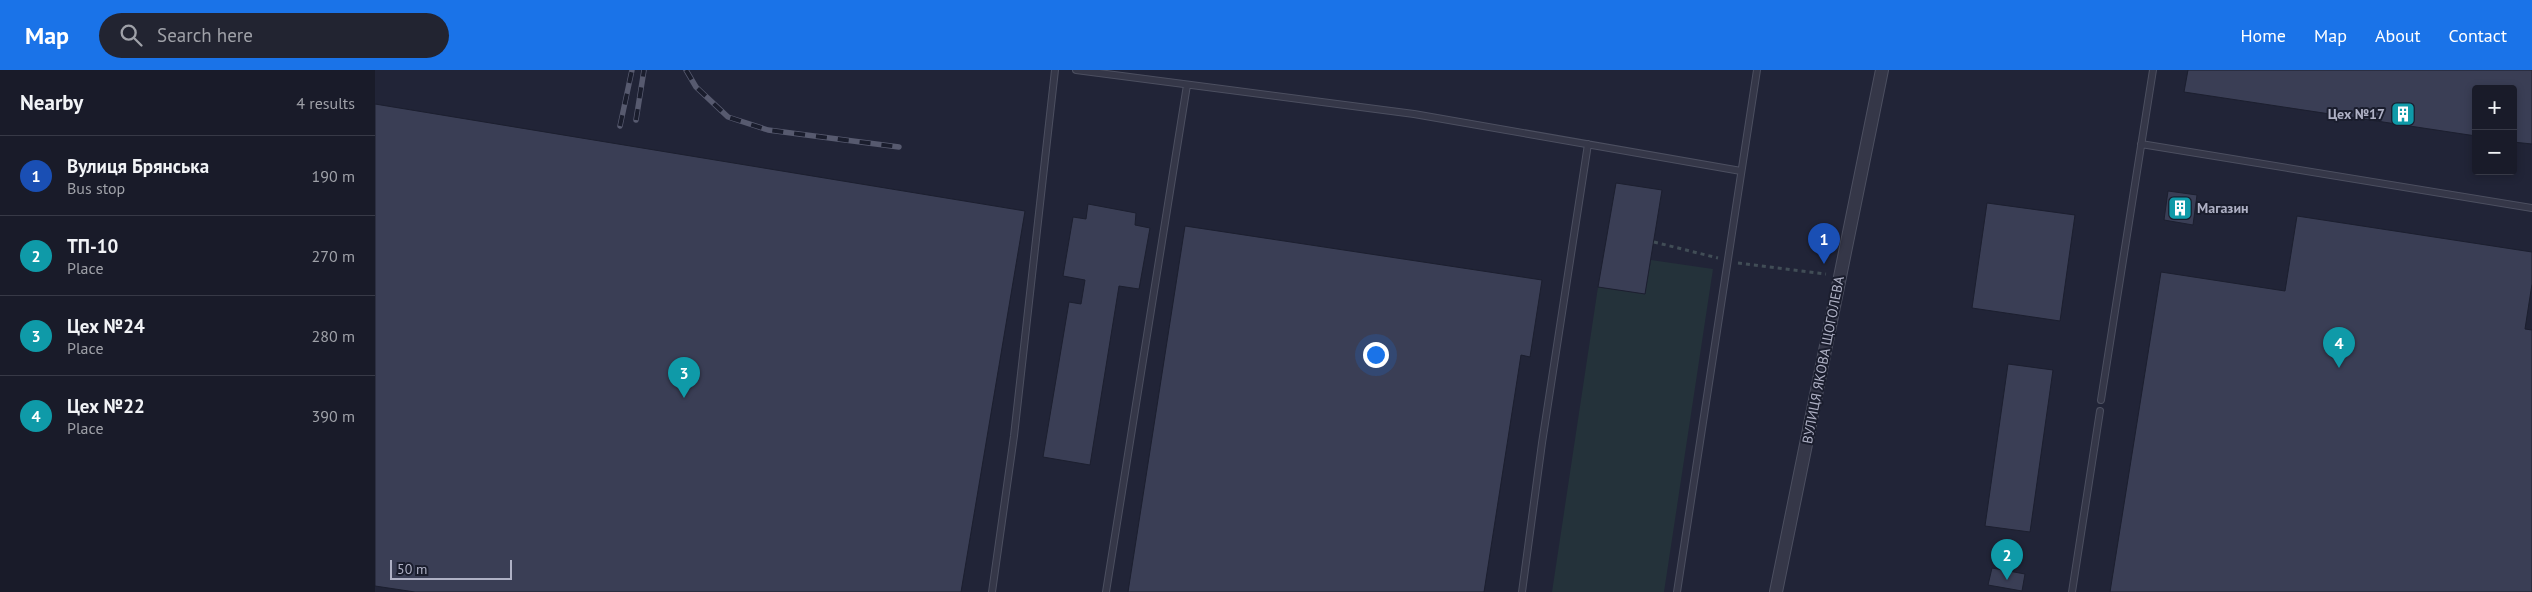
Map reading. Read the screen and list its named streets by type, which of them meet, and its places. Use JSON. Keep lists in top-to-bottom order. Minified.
{"streets":{"street":["ВУЛИЦЯ ЯКОВА ЩОГОЛЕВА"]},"places":{"building":["Цех №17","Магазин"]},"scale_bar":"50 m","page":{"header":"Map","search":"Search here","nav":["Home","Map","About","Contact"],"heading":["Nearby","4 results"],"map_buttons":["+","−"],"list":[{"mark":"1","name":"Вулиця Брянська","note":"Bus stop","value":"190 m"},{"mark":"2","name":"ТП-10","note":"Place","value":"270 m"},{"mark":"3","name":"Цех №24","note":"Place","value":"280 m"},{"mark":"4","name":"Цех №22","note":"Place","value":"390 m"}],"pins":["1","4","3","2"],"scale":"50 m"}}
